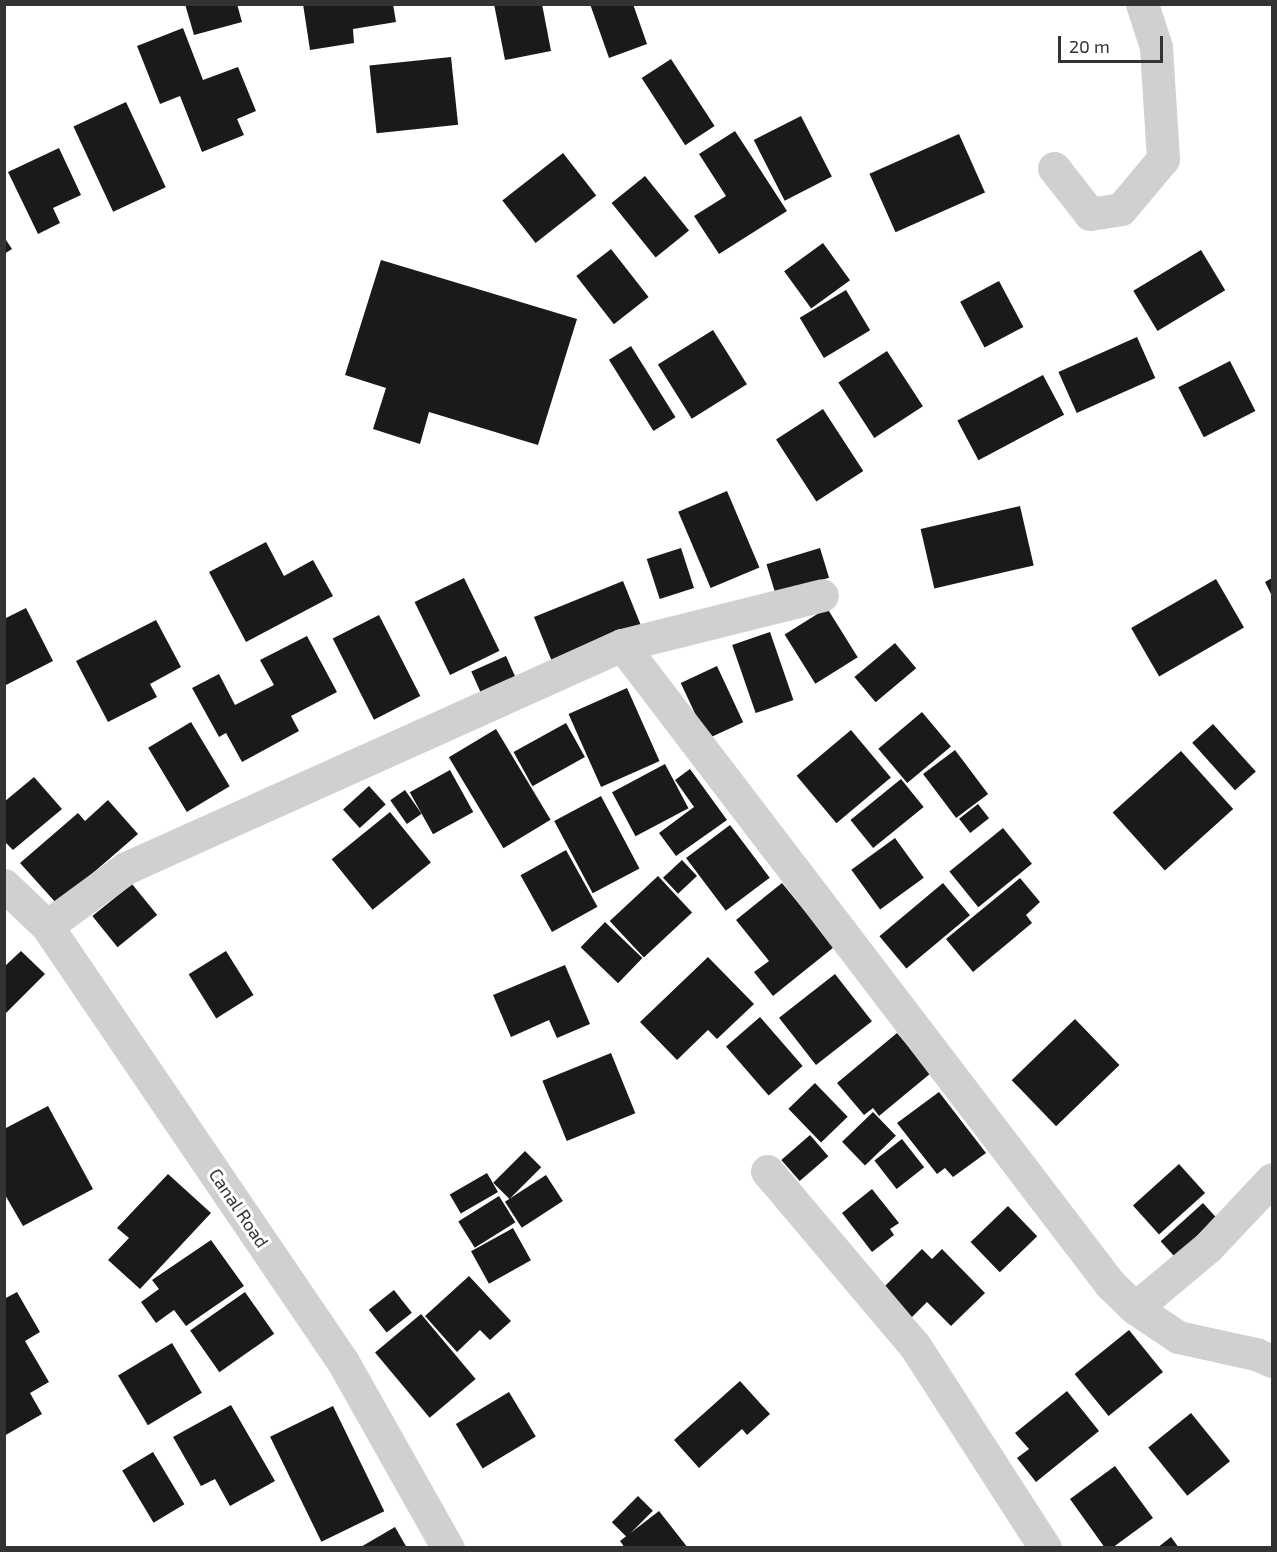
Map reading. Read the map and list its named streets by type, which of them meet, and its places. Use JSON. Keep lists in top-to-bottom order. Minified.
{"streets":{"street":["Canal Road"]},"scale_bar":"20 m"}
